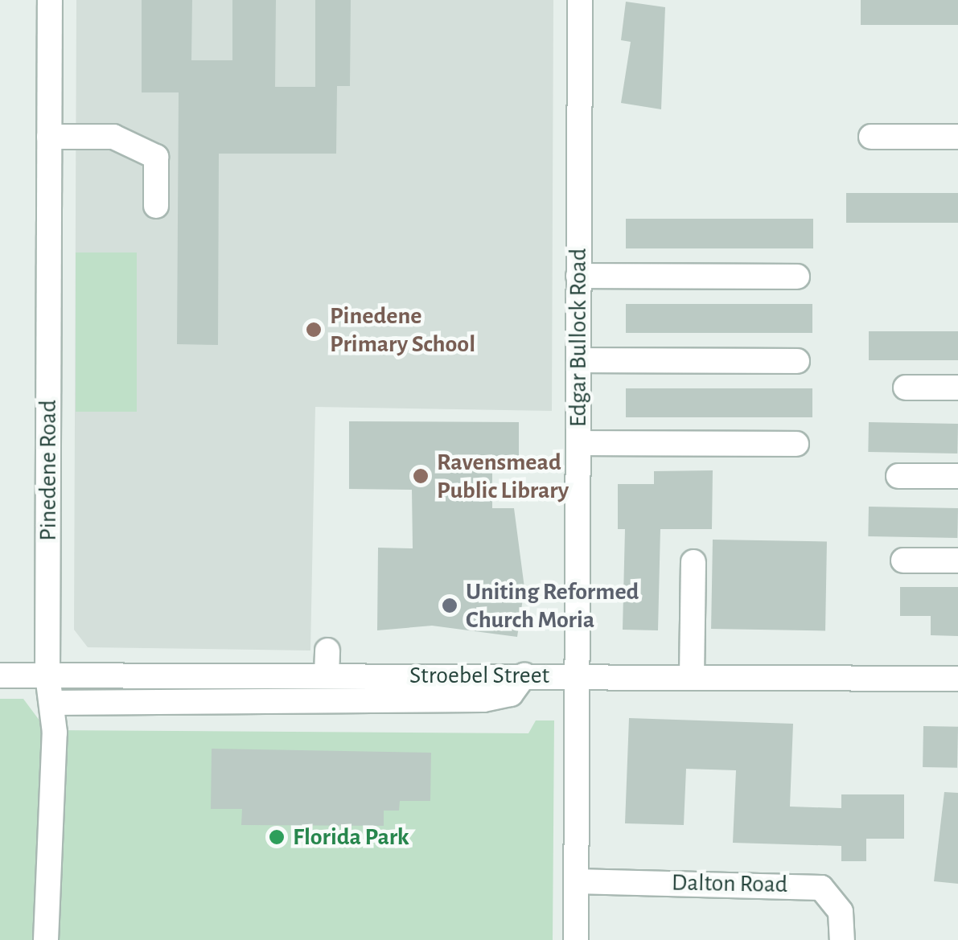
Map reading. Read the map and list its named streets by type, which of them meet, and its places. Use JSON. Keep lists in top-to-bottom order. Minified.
{"streets":{"street":["Edgar Bullock Road","Pinedene Road","Stroebel Street","Dalton Road"]},"crossings":[["Edgar Bullock Road","Stroebel Street"],["Edgar Bullock Road","Dalton Road"],["Pinedene Road","Stroebel Street"]],"places":["Pinedene Primary School","Ravensmead Public Library","Uniting Reformed Church Moria","Florida Park"]}
